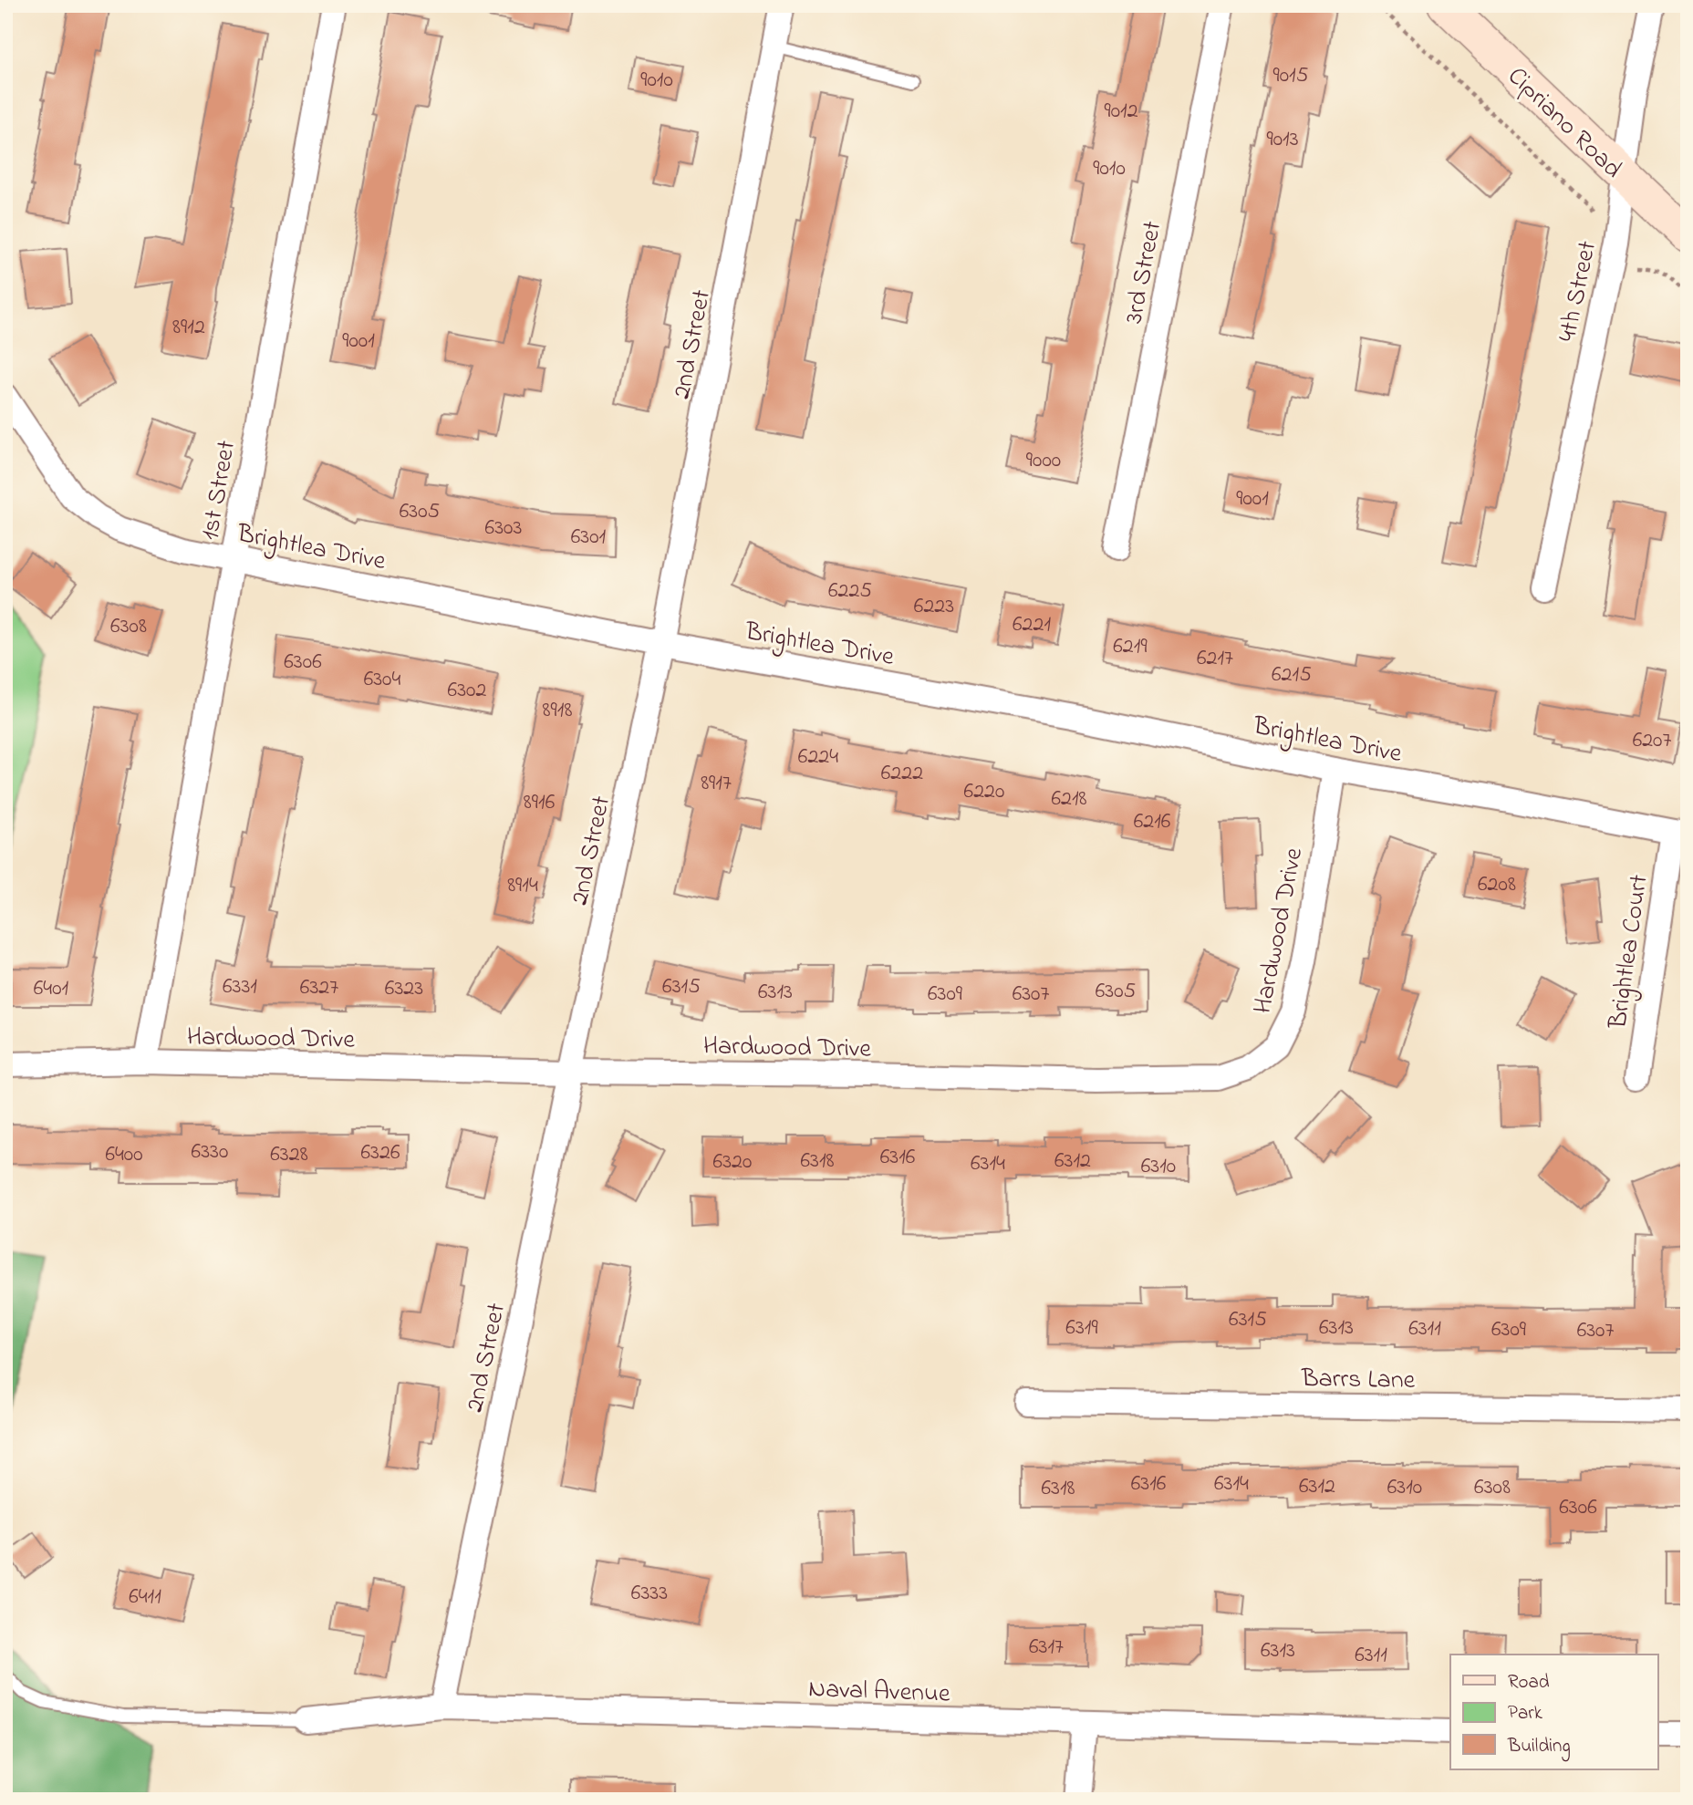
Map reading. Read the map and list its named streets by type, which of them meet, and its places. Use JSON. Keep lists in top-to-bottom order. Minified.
{"streets":{"street":["Cipriano Road","3rd Street","4th Street","2nd Street","1st Street","Brightlea Drive","Hardwood Drive","Brightlea Court","Barrs Lane","Naval Avenue"]},"crossings":[["Cipriano Road","4th Street"],["2nd Street","Brightlea Drive"],["2nd Street","Hardwood Drive"],["2nd Street","Naval Avenue"],["1st Street","Brightlea Drive"],["1st Street","Hardwood Drive"],["Brightlea Drive","Hardwood Drive"],["Brightlea Drive","Brightlea Court"]],"house_numbers":["9015","9010","9012","9013","9010","8912","9001","9000","9001","6305","6303","6301","6225","6223","6221","6308","6219","6217","6306","6215","6304","6302","8918","6207","6224","6222","8917","6220","6218","8916","6216","6208","8914","6331","6315","6327","6401","6323","6305","6313","6309","6307","6330","6326","6400","6328","6316","6318","6312","6320","6314","6310","6315","6319","6313","6311","6309","6307","6316","6314","6312","6310","6308","6318","6306","6333","6411","6317","6313","6311"],"legend":["Road","Park","Building"]}
